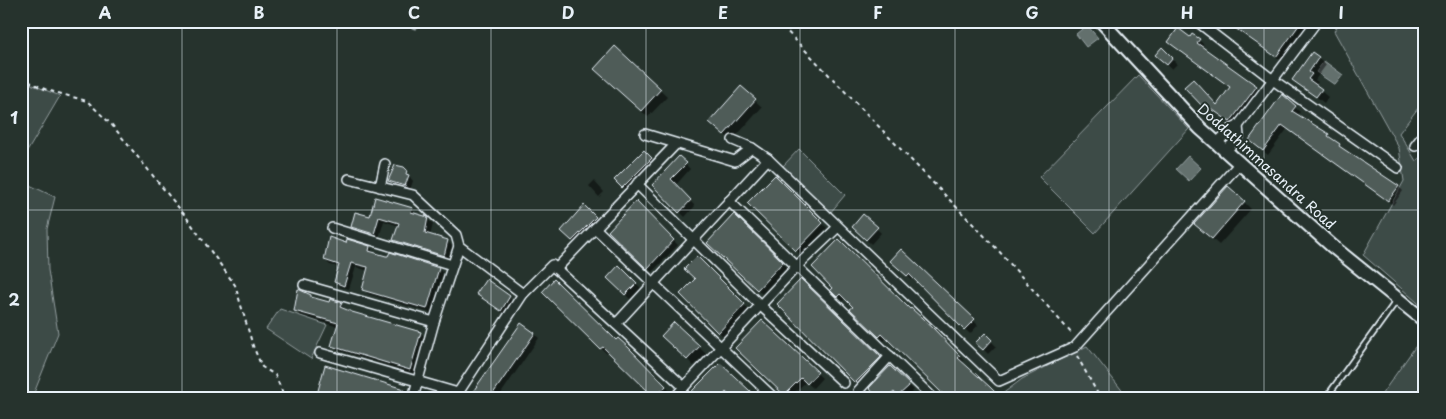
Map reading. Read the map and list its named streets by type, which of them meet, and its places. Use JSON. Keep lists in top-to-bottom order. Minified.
{"streets":{"street":["Doddathimmasandra Road"]},"grid":{"columns":["A","B","C","D","E","F","G","H","I"],"rows":["1","2"]}}
